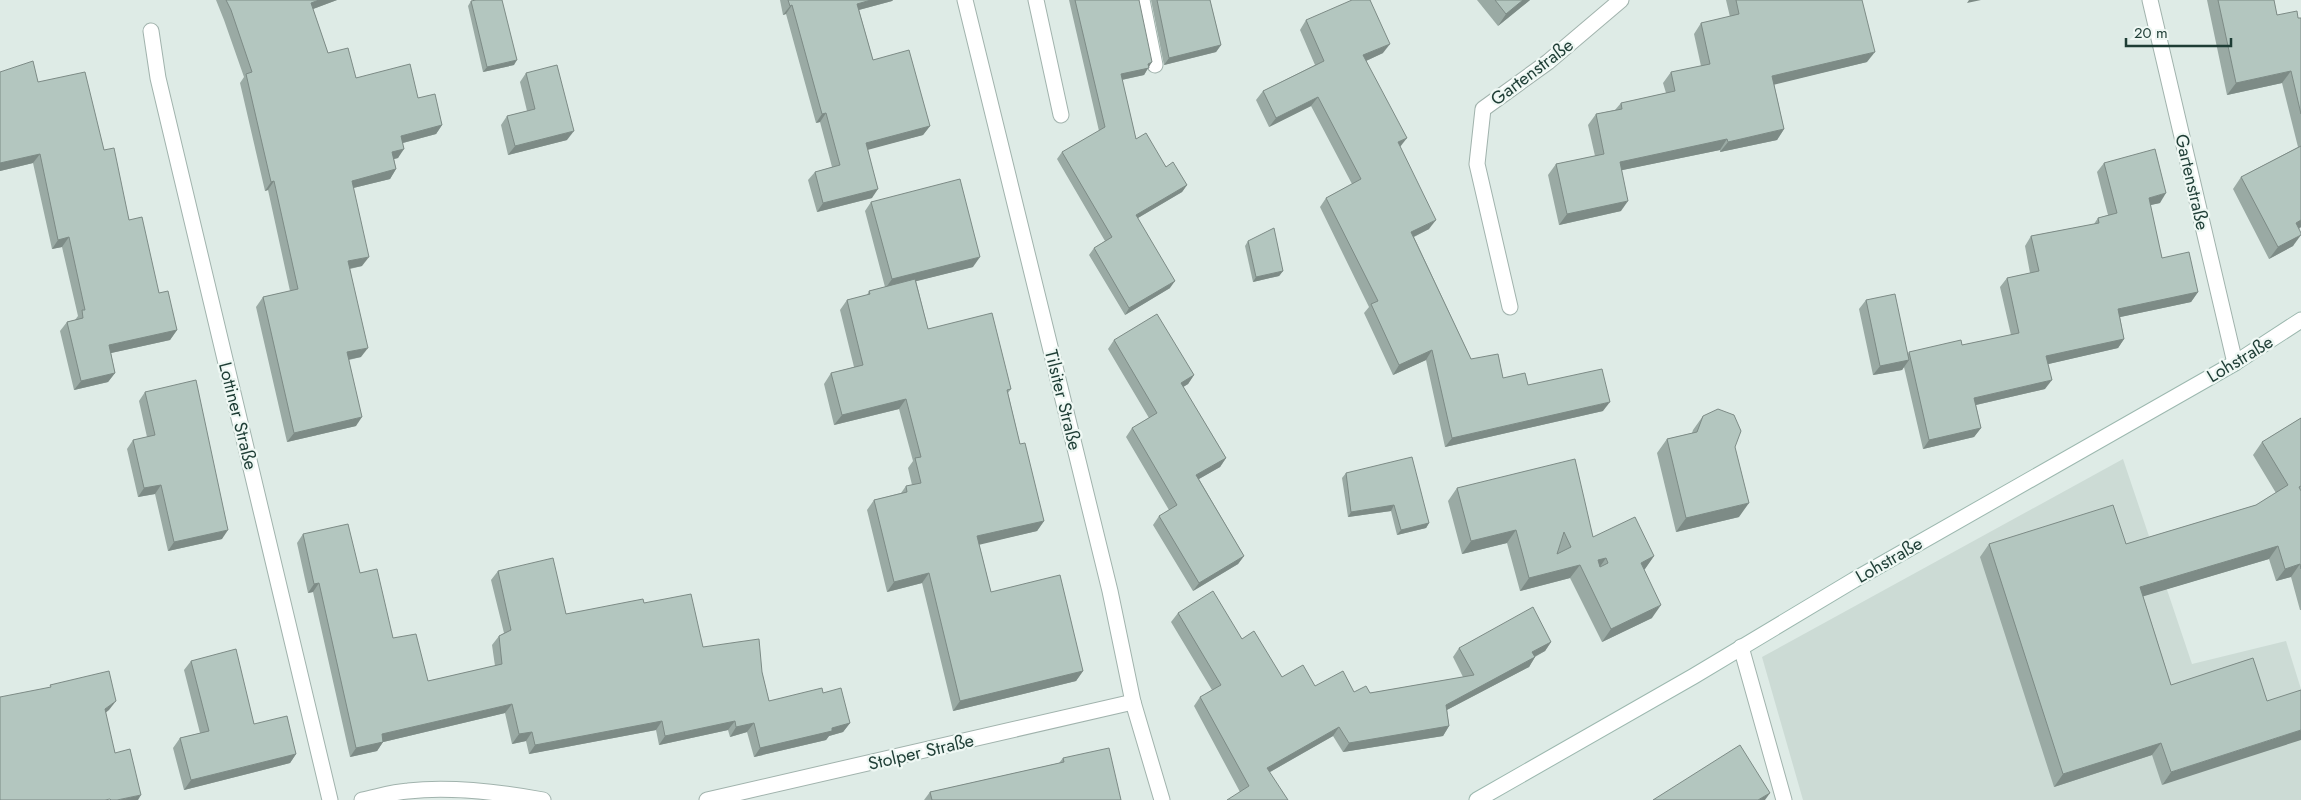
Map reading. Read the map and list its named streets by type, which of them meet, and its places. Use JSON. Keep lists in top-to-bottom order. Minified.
{"streets":{"street":["Gartenstraße","Lohstraße","Tilsiter Straße","Lottiner Straße","Stolper Straße"]},"crossings":[["Gartenstraße","Lohstraße"],["Tilsiter Straße","Stolper Straße"]],"scale_bar":"20 m"}
